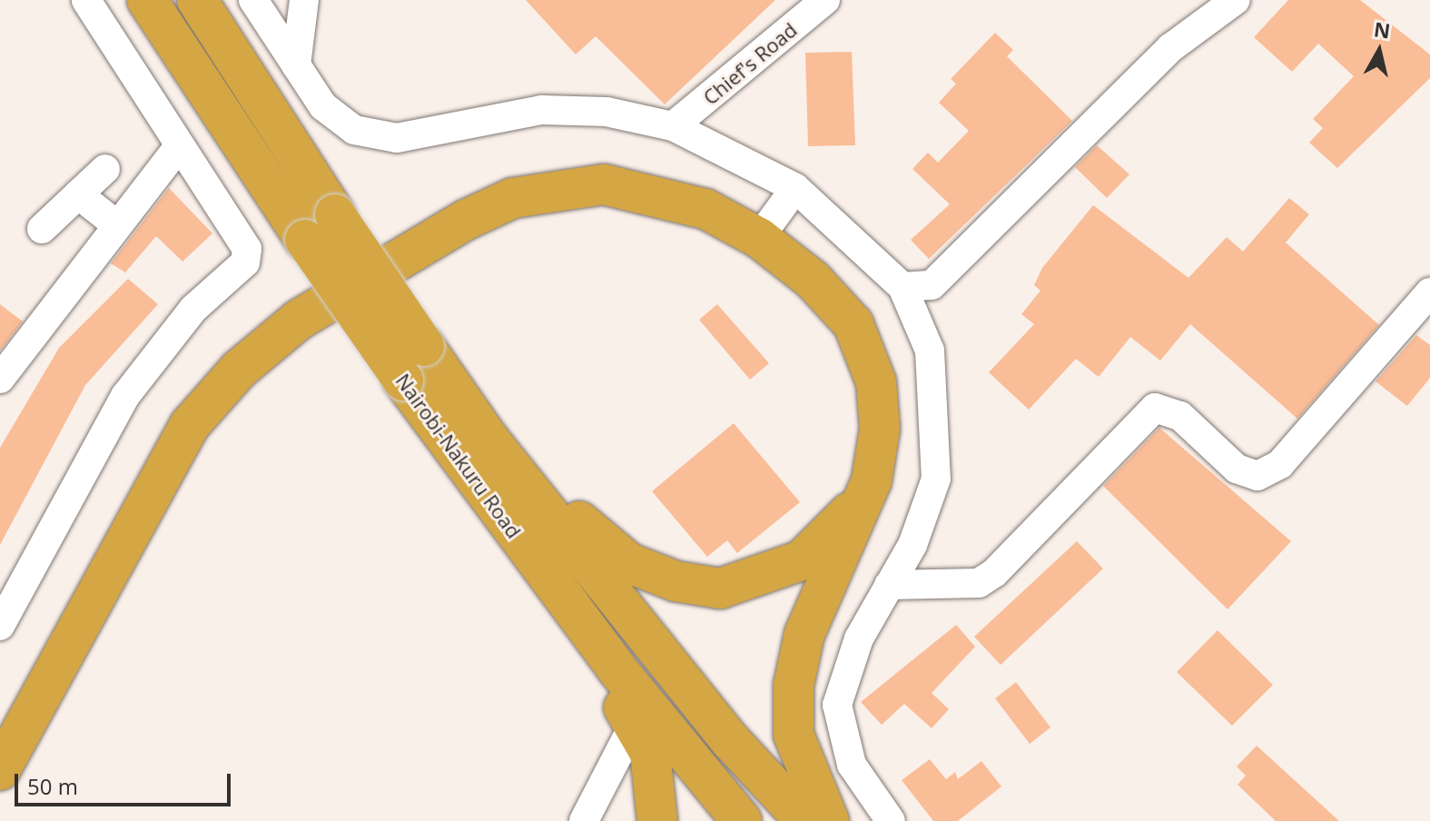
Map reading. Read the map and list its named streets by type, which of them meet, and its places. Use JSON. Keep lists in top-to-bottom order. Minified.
{"streets":{"highway":["Nairobi-Nakuru Road"],"street":["Chief's Road"]},"scale_bar":"50 m","north":"top"}
